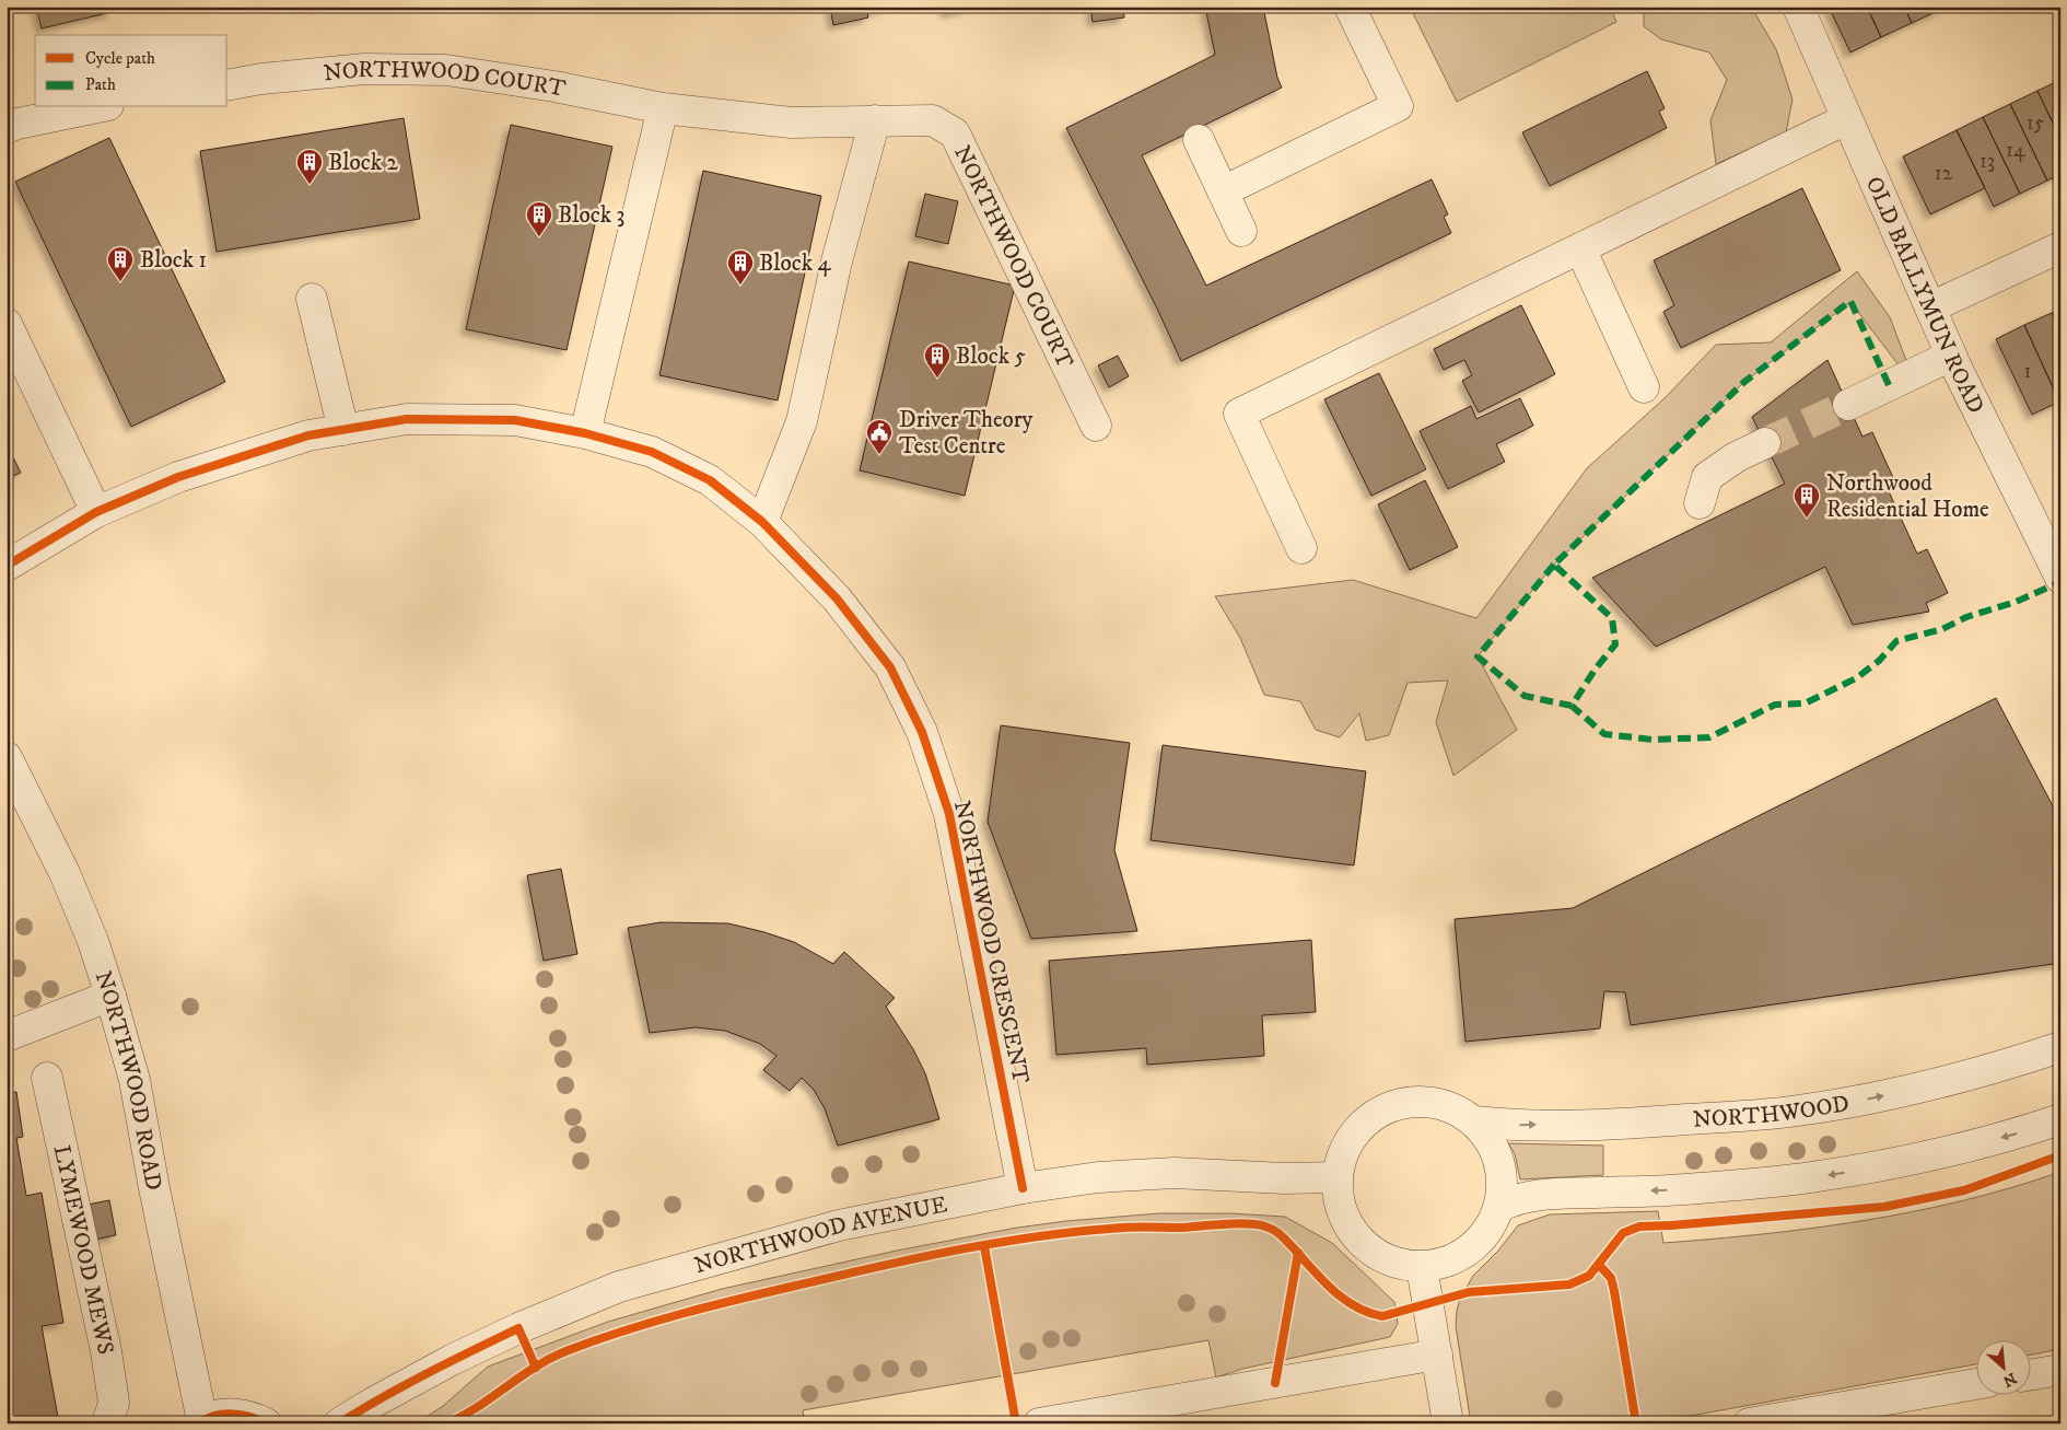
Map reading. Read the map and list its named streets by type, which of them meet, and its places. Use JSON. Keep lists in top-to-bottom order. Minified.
{"streets":{"street":["NORTHWOOD COURT","OLD BALLYMUN ROAD","NORTHWOOD CRESCENT","NORTHWOOD ROAD","NORTHWOOD","NORTHWOOD AVENUE","LYMEWOOD MEWS"]},"crossings":[["NORTHWOOD CRESCENT","NORTHWOOD AVENUE"],["NORTHWOOD","NORTHWOOD AVENUE"]],"places":{"building":["Block 2","Block 3","Block 1","Block 4","Block 5","Northwood Residential Home"],"public building":["Driver Theory Test Centre"]},"house_numbers":["15","14","13","12","1"],"legend":["Cycle path","Path"],"north":"bottom right"}
